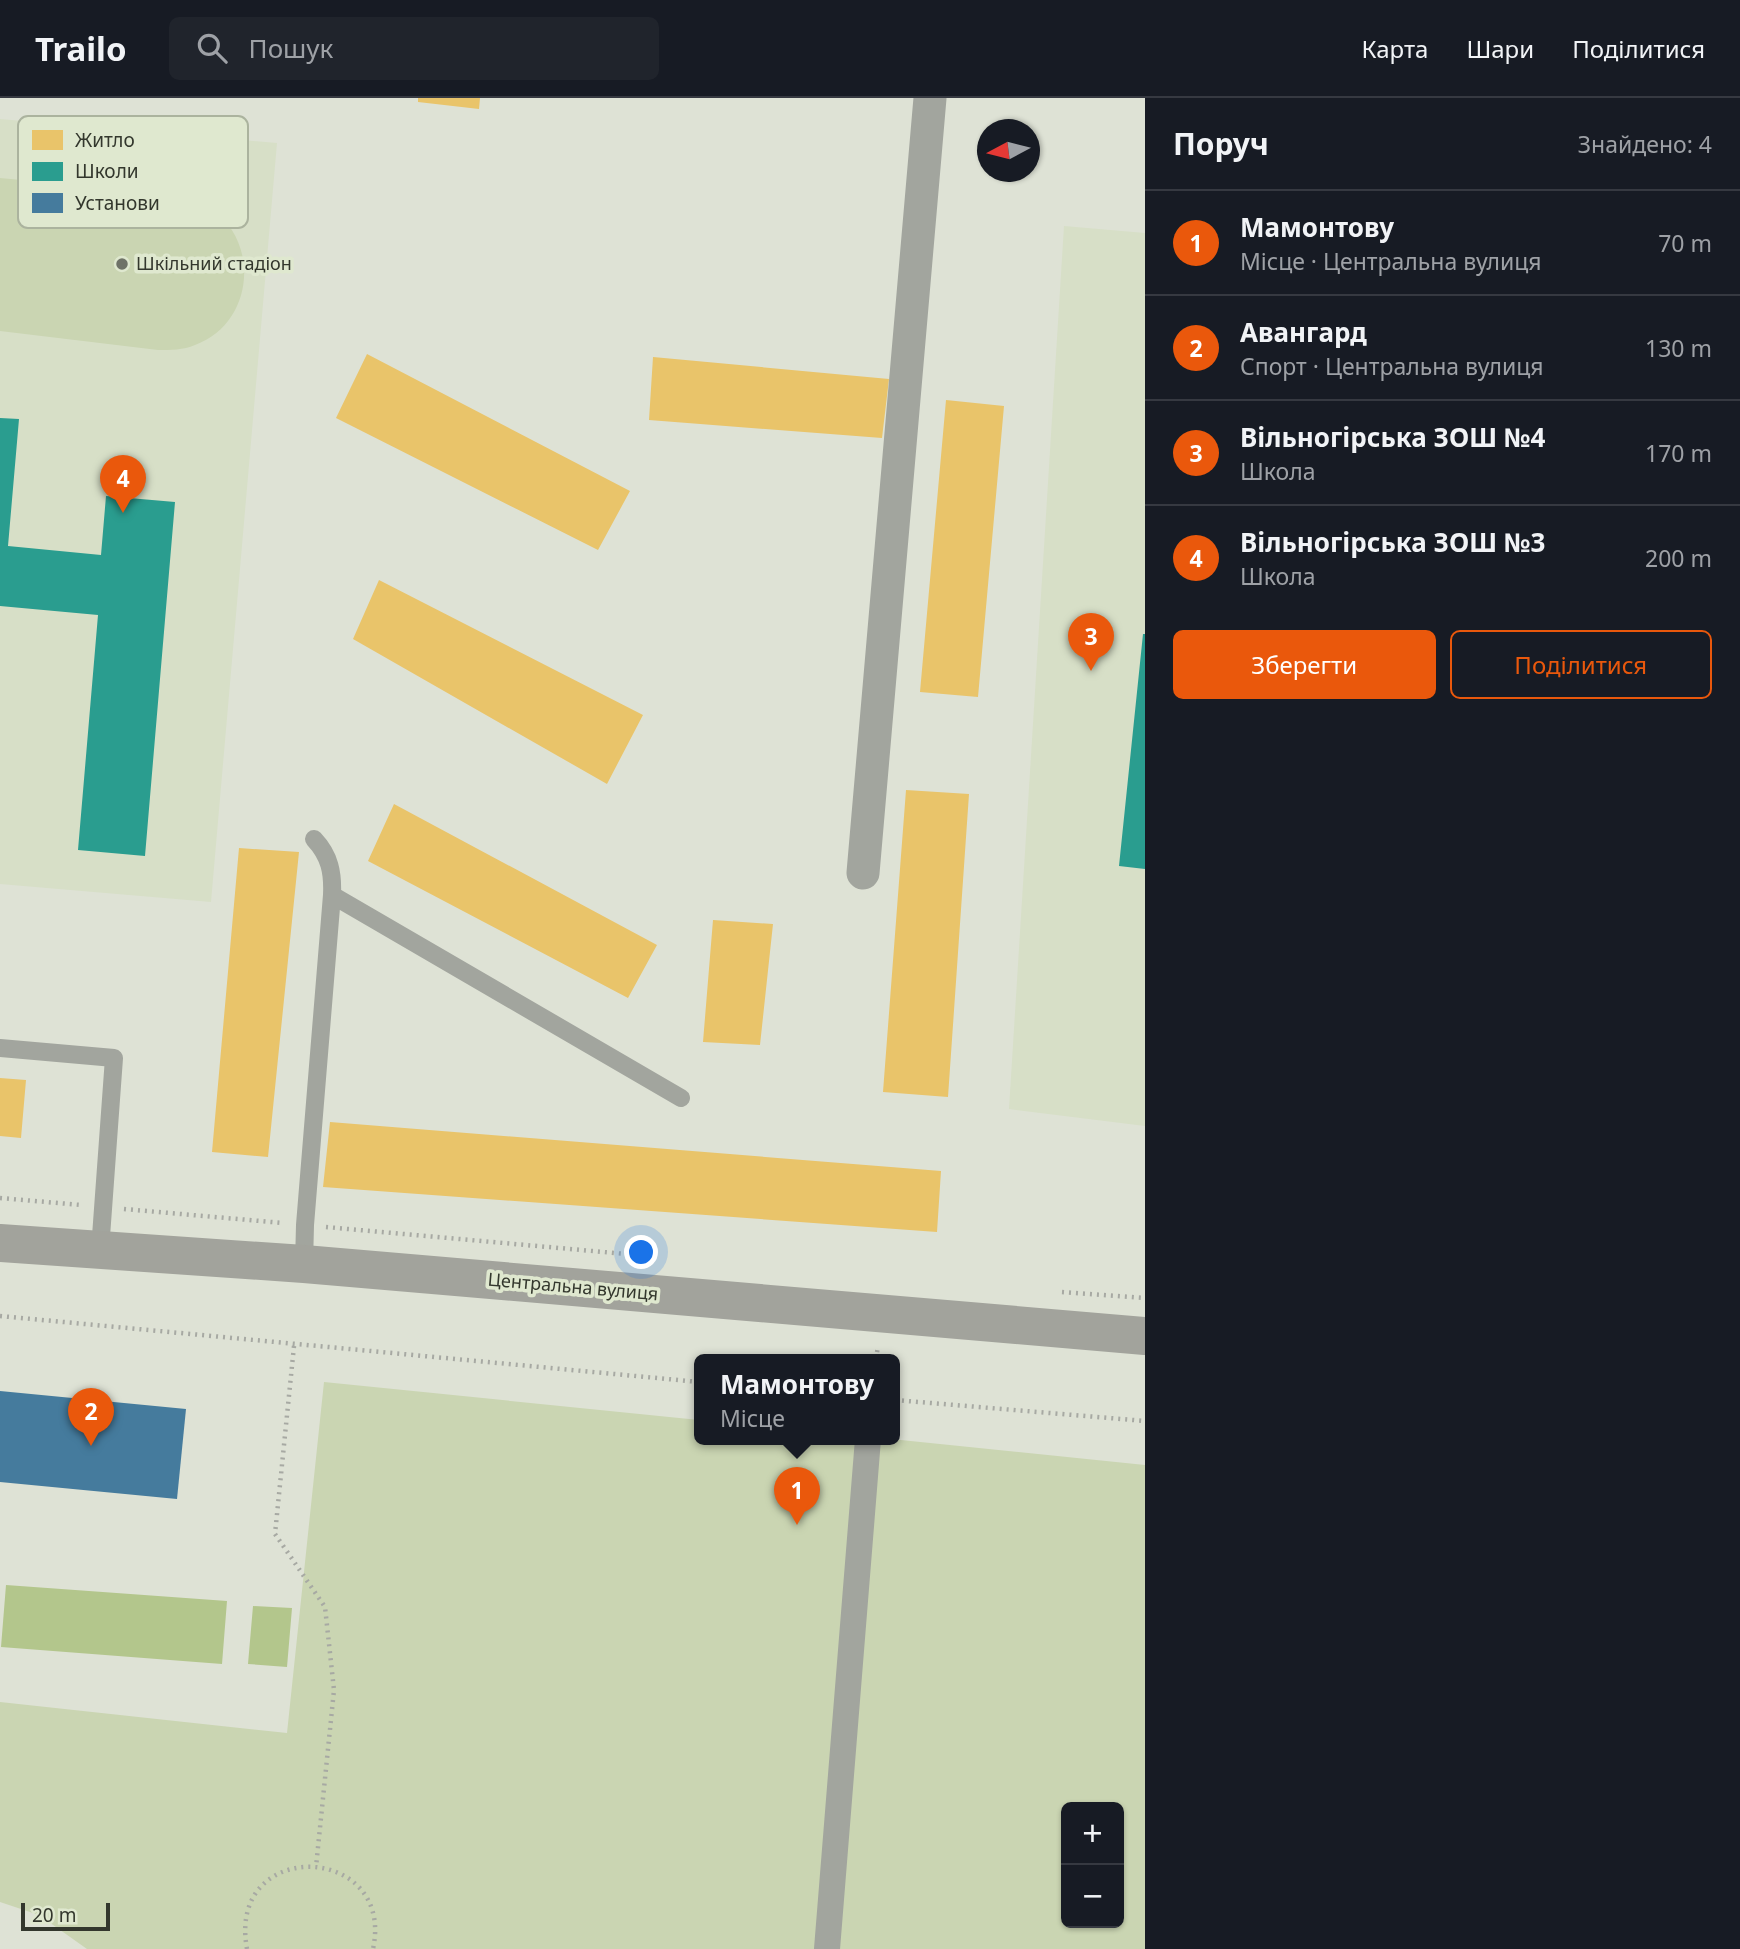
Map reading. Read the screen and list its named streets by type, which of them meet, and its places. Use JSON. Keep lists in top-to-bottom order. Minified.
{"streets":{"main road":["Центральна вулиця"]},"places":["Шкільний стадіон"],"legend":["Житло","Школи","Установи"],"scale_bar":"20 m","north":"left","page":{"header":"Trailo","search":"Пошук","nav":["Карта","Шари","Поділитися"],"heading":["Поруч","Знайдено: 4"],"list":[{"mark":"1","name":"Мамонтову","note":"Місце · Центральна вулиця","value":"70 m"},{"mark":"2","name":"Авангард","note":"Спорт · Центральна вулиця","value":"130 m"},{"mark":"3","name":"Вільногірська ЗОШ №4","note":"Школа","value":"170 m"},{"mark":"4","name":"Вільногірська ЗОШ №3","note":"Школа","value":"200 m"}],"pins":["4","3","2","1"],"buttons":["Зберегти","Поділитися"],"popup":["Мамонтову","Місце"],"map_buttons":["+","−"],"scale":"20 m"}}
